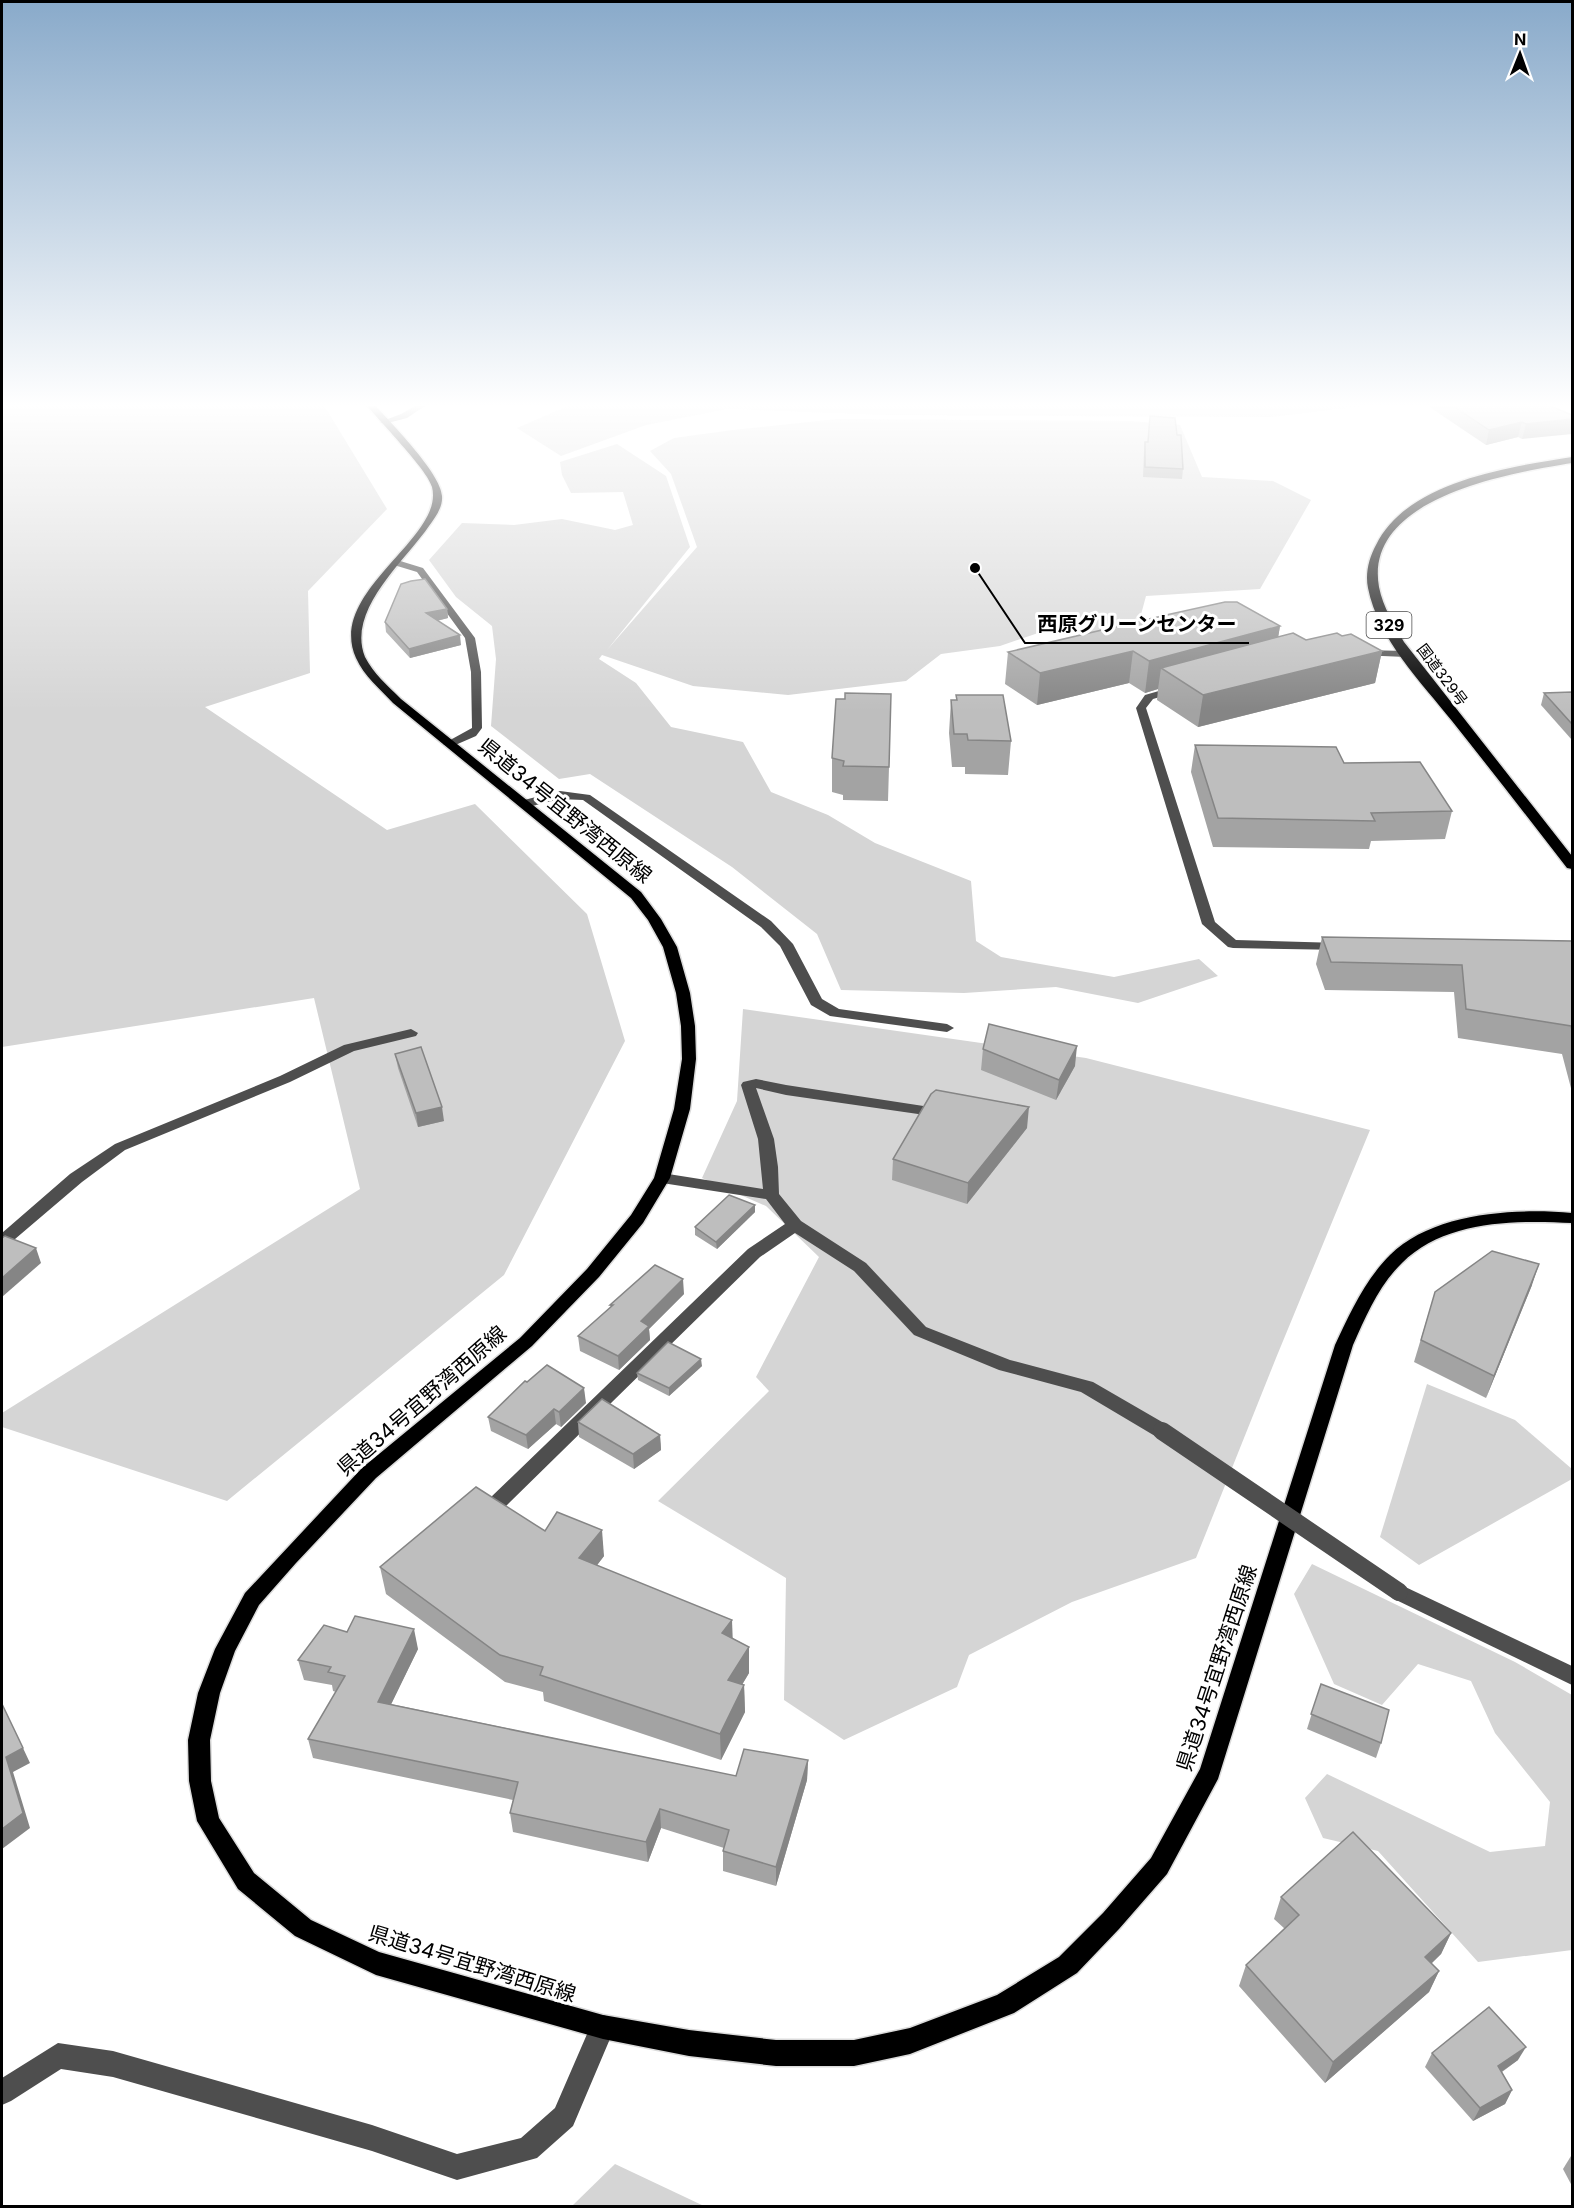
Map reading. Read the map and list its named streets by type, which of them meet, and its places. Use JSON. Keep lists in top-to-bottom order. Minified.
{"streets":{"highway":["329","国道329号"],"main road":["県道34号宜野湾西原線"]},"places":["西原グリーンセンター"],"north":"top"}
